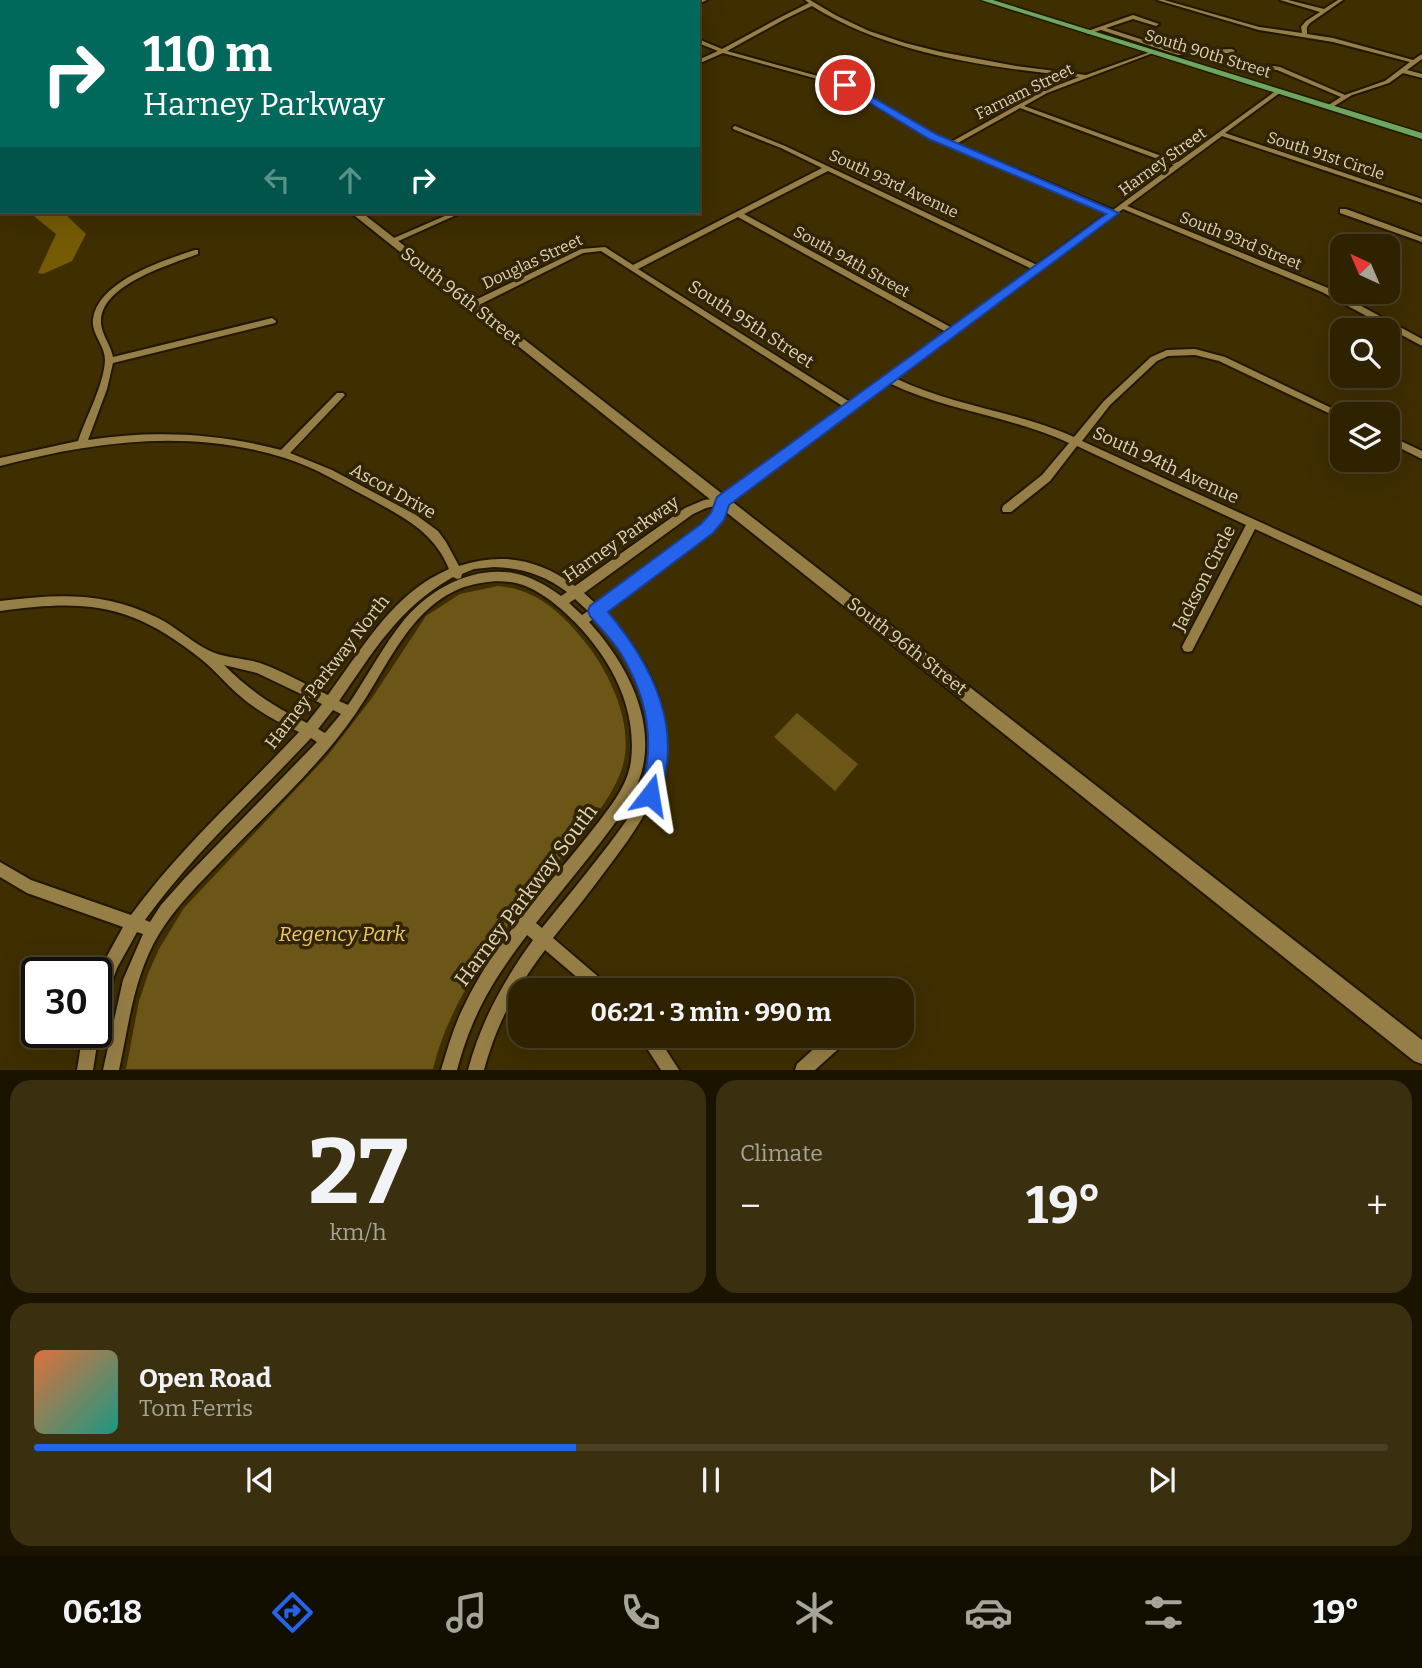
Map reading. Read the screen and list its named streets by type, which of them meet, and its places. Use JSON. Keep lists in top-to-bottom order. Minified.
{"streets":{"main road":["South 90th Street"],"street":["Farnam Street","South 91st Circle","Harney Street","South 93rd Avenue","South 93rd Street","Douglas Street","South 94th Street","South 96th Street","South 95th Street","South 94th Avenue","Ascot Drive","Harney Parkway","Jackson Circle","Harney Parkway North","Harney Parkway South"]},"crossings":[["South 90th Street","Farnam Street"],["South 90th Street","Harney Street"],["South 91st Circle","Harney Street"],["Harney Street","South 93rd Avenue"],["Harney Street","South 93rd Street"],["Harney Street","South 94th Street"],["Harney Street","South 96th Street"],["Harney Street","South 95th Street"],["Harney Street","South 94th Avenue"],["Harney Street","Harney Parkway"],["Douglas Street","South 96th Street"],["Douglas Street","South 95th Street"],["South 96th Street","Harney Parkway"],["South 94th Avenue","Jackson Circle"],["Ascot Drive","Harney Parkway North"],["Harney Parkway","Harney Parkway North"],["Harney Parkway","Harney Parkway South"],["Harney Parkway North","Harney Parkway South"]],"parks":["Regency Park"],"north":"top left","page":{"turn":["110 m","Harney Parkway"],"limit":"30","trip":"06:21 · 3 min · 990 m","tile":[["27","km/h"],"Climate"],"heat":["−","19°","+"],"song":["Open Road","Tom Ferris"],"tabs":["06:18","19°"]}}
